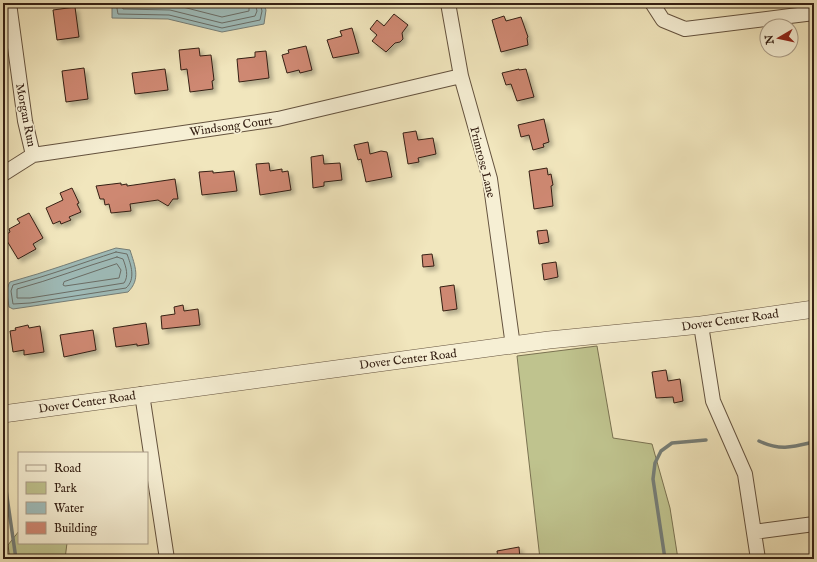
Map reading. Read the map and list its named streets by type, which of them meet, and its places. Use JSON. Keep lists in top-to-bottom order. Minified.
{"streets":{"street":["Morgan Run","Windsong Court","Primrose Lane","Dover Center Road"]},"crossings":[["Morgan Run","Windsong Court"],["Windsong Court","Primrose Lane"],["Primrose Lane","Dover Center Road"]],"legend":["Road","Park","Water","Building"],"north":"left"}
